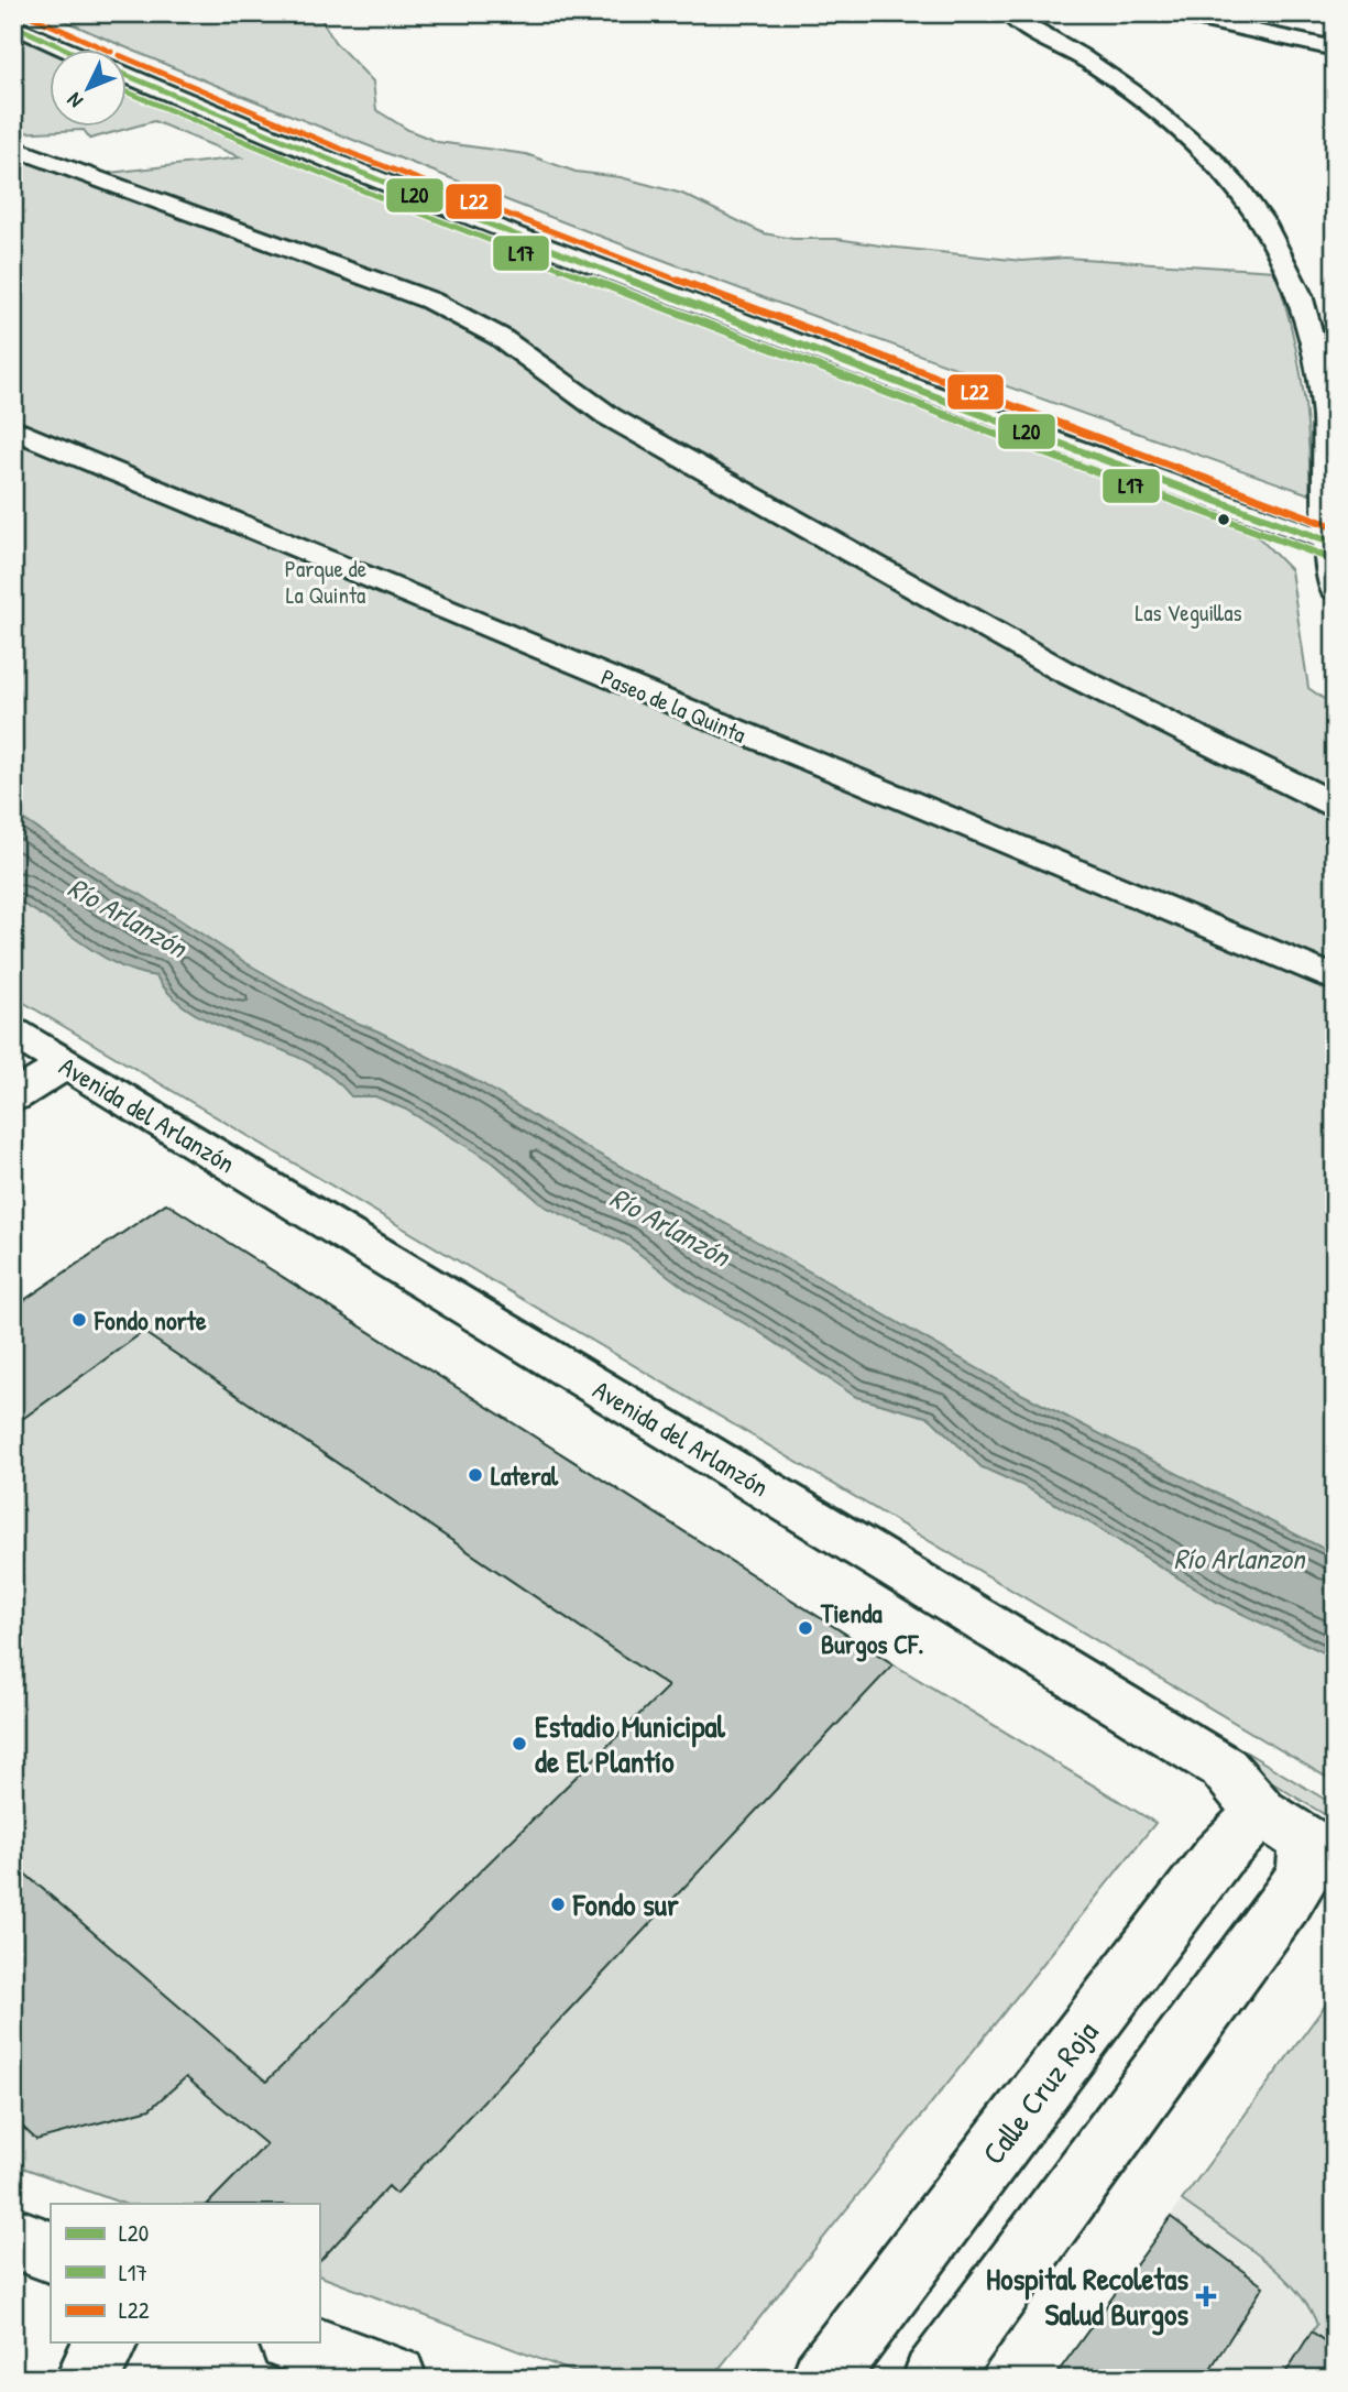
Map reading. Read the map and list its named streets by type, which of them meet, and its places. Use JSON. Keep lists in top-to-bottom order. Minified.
{"streets":{"street":["Paseo de la Quinta","Avenida del Arlanzón","Calle Cruz Roja"]},"crossings":[["Avenida del Arlanzón","Calle Cruz Roja"]],"water":["Río Arlanzón","Río Arlanzon"],"parks":["Parque de La Quinta","Las Veguillas"],"places":{"other":["Fondo norte","Lateral","Tienda Burgos CF.","Estadio Municipal de El Plantío","Fondo sur"],"health":["Hospital Recoletas Salud Burgos"]},"lines":["transit line L22","transit line L20","transit line L17"],"legend":["L20","L17","L22"],"north":"bottom left"}
